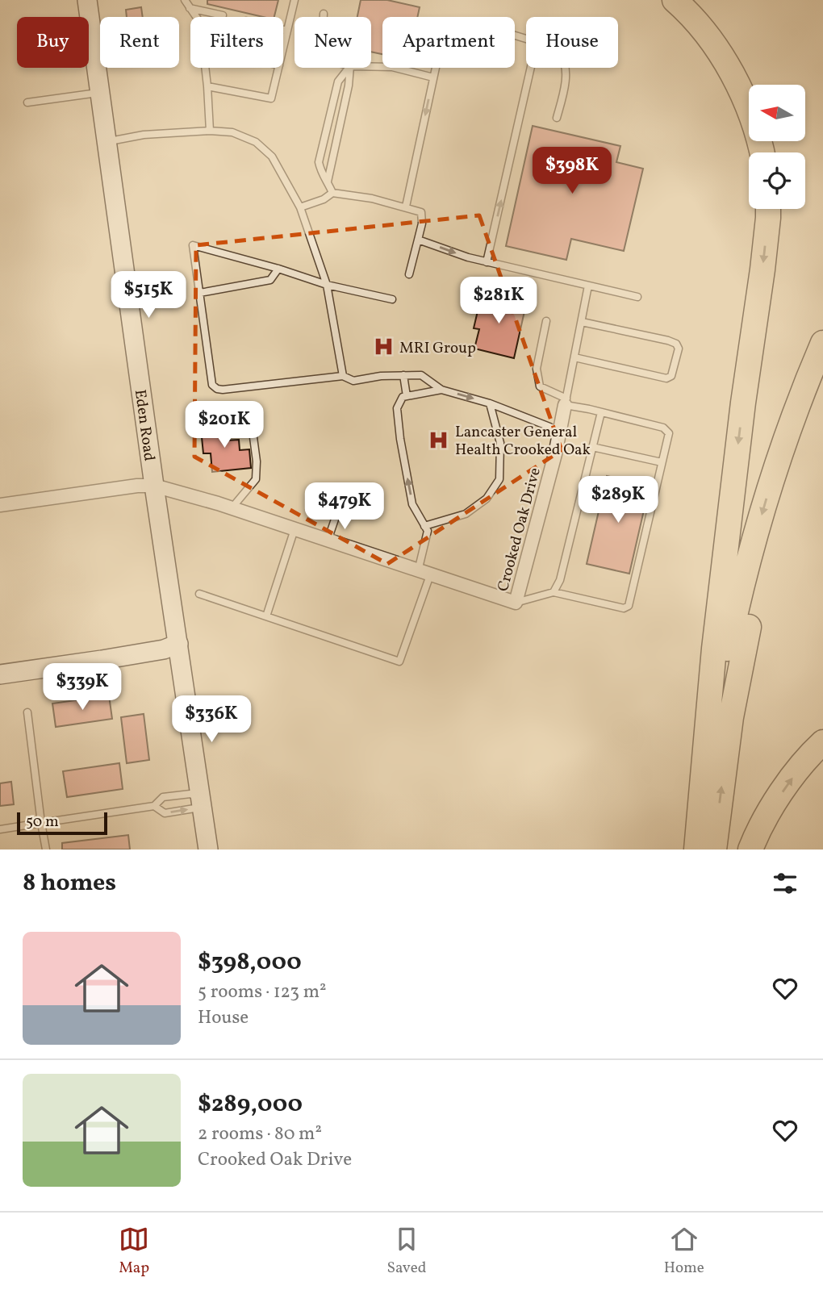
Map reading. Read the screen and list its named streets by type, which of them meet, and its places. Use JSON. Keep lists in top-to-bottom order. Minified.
{"streets":{"street":["Eden Road","Crooked Oak Drive"]},"crossings":[["Eden Road","Crooked Oak Drive"]],"places":{"hospital":["MRI Group","Lancaster General Health Crooked Oak"]},"scale_bar":"50 m","north":"left","page":{"chip":["Buy","Rent","Filters","New","Apartment","House"],"price":["$398K","$515K","$281K","$201K","$289K","$479K","$339K","$336K"],"scale":"50 m","heading":"8 homes","list":[{"name":"$398,000","note":"5 rooms · 123 m² · House"},{"name":"$289,000","note":"2 rooms · 80 m² · Crooked Oak Drive"}],"tabs":["Map","Saved","Home"]}}
